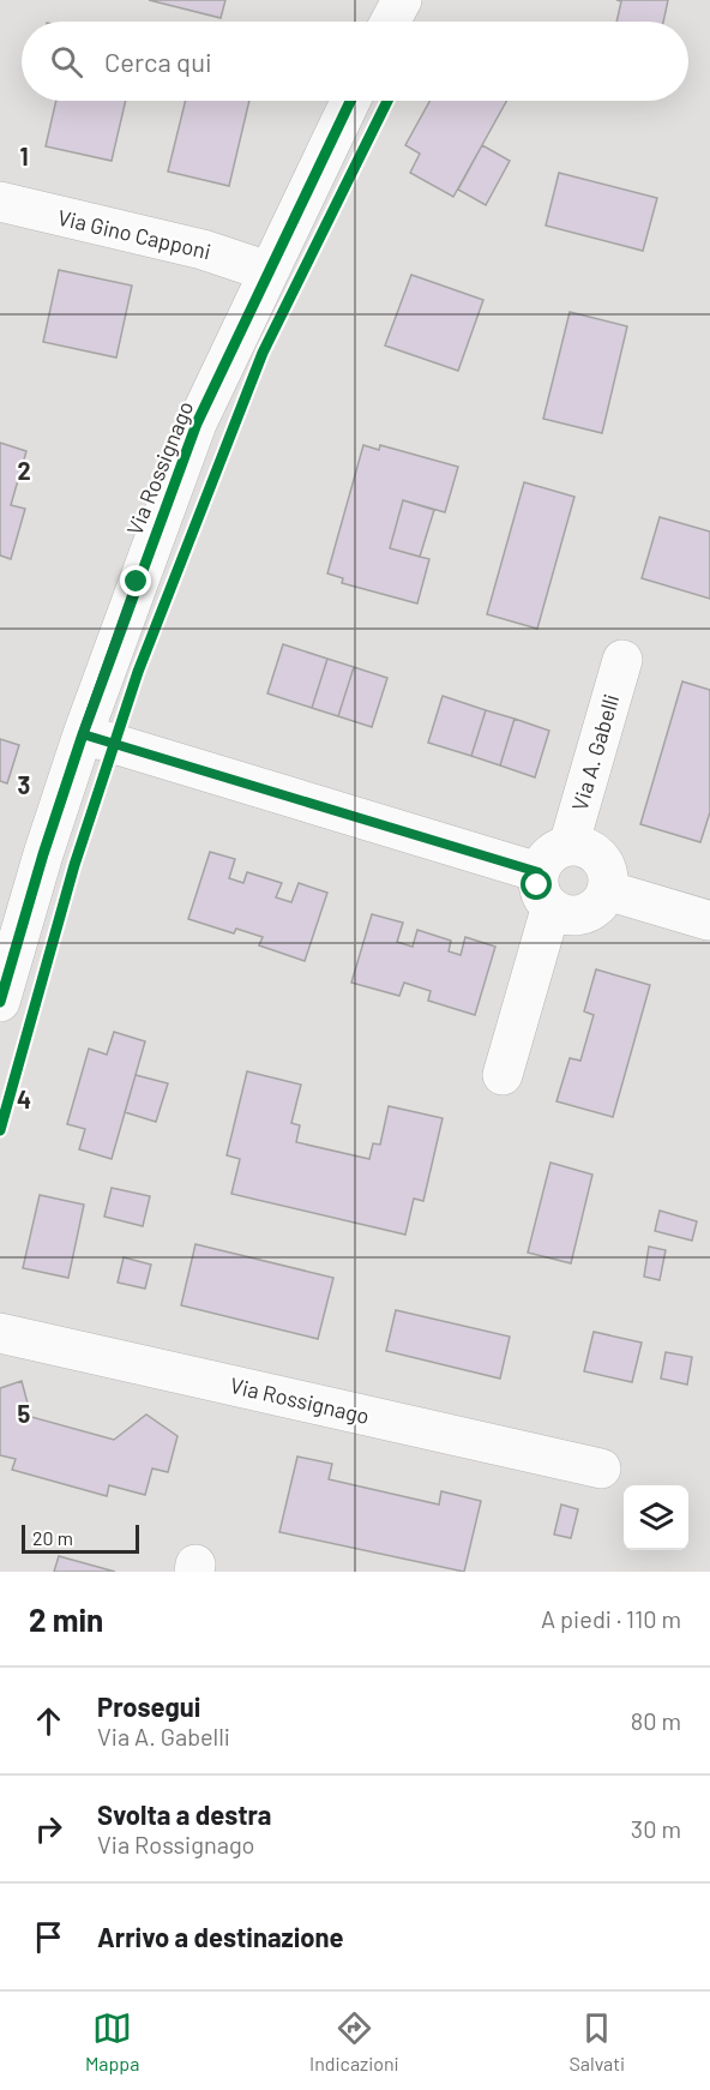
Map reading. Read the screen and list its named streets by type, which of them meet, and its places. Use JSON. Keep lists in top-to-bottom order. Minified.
{"streets":{"street":["Via Gino Capponi","Via Rossignago","Via A. Gabelli"]},"crossings":[["Via Gino Capponi","Via Rossignago"]],"scale_bar":"20 m","page":{"search":"Cerca qui","scale":"20 m","heading":["2 min","A piedi · 110 m"],"list":[["Prosegui","Via A. Gabelli","80 m"],["Svolta a destra","Via Rossignago","30 m"],"Arrivo a destinazione"],"nav":["Mappa","Indicazioni","Salvati"]},"grid":{"rows":["1","2","3","4","5"]}}
